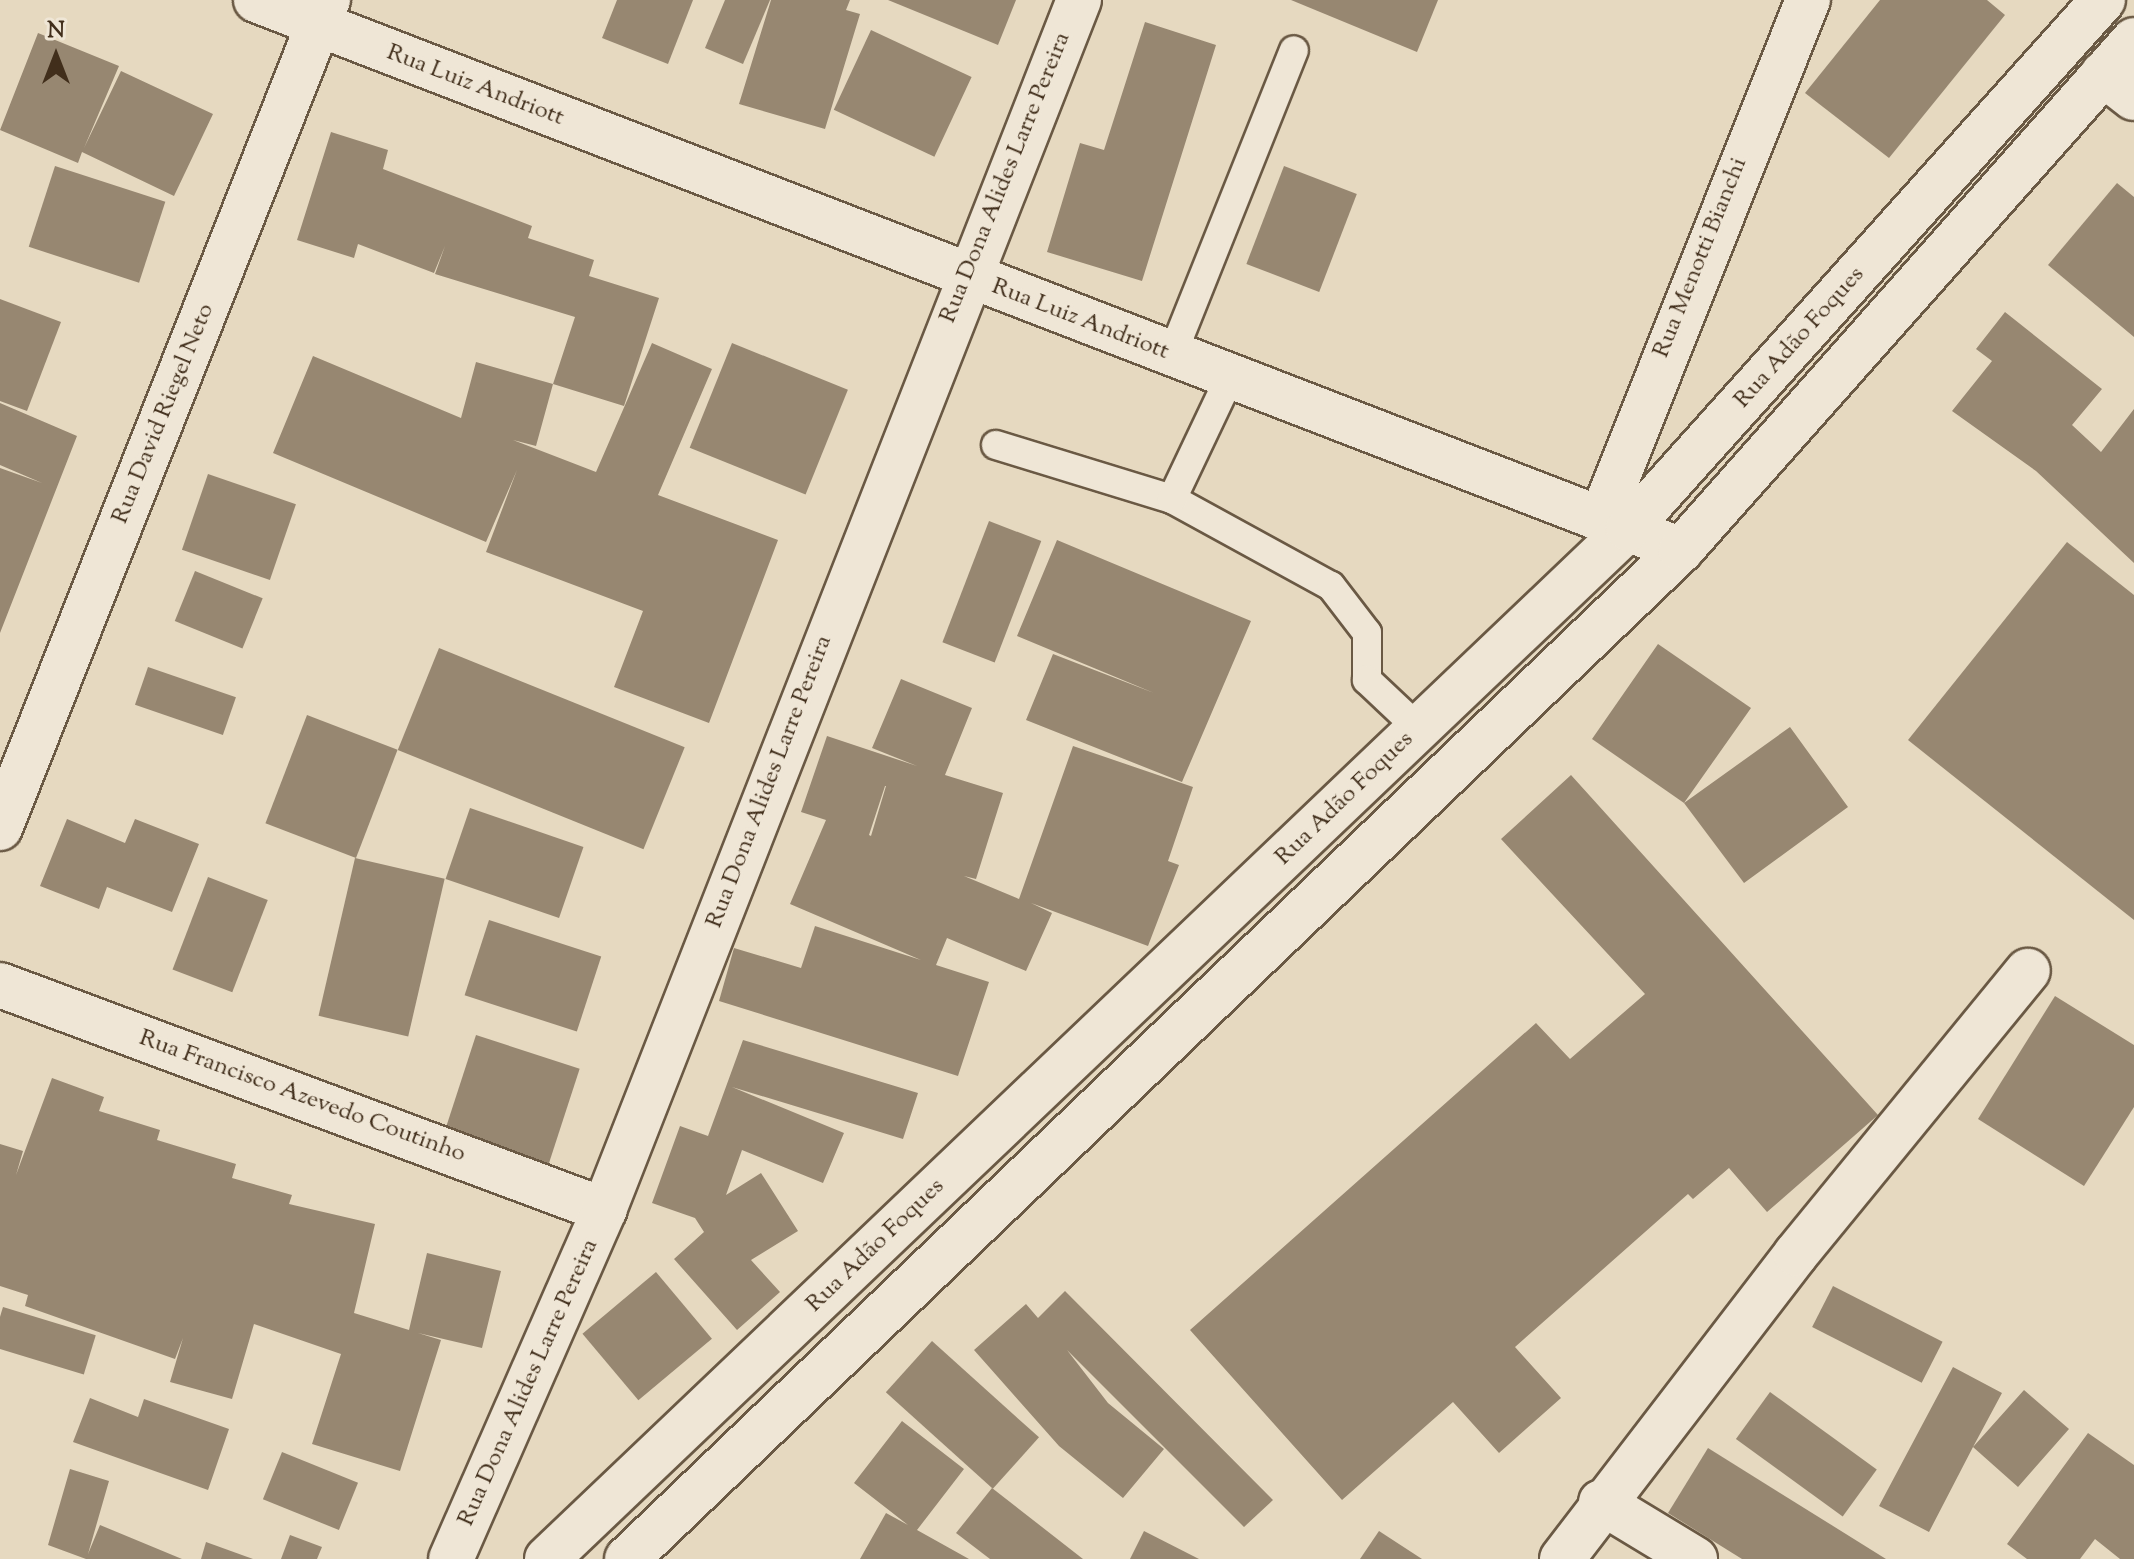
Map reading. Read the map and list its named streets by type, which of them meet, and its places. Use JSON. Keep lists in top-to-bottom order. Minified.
{"streets":{"street":["Rua Luiz Andriott","Rua Dona Alides Larre Pereira","Rua Menotti Bianchi","Rua Adão Foques","Rua David Riegel Neto","Rua Francisco Azevedo Coutinho"]},"crossings":[["Rua Luiz Andriott","Rua Dona Alides Larre Pereira"],["Rua Luiz Andriott","Rua Menotti Bianchi"],["Rua Luiz Andriott","Rua Adão Foques"],["Rua Luiz Andriott","Rua David Riegel Neto"],["Rua Dona Alides Larre Pereira","Rua Francisco Azevedo Coutinho"],["Rua Menotti Bianchi","Rua Adão Foques"]],"north":"top"}
